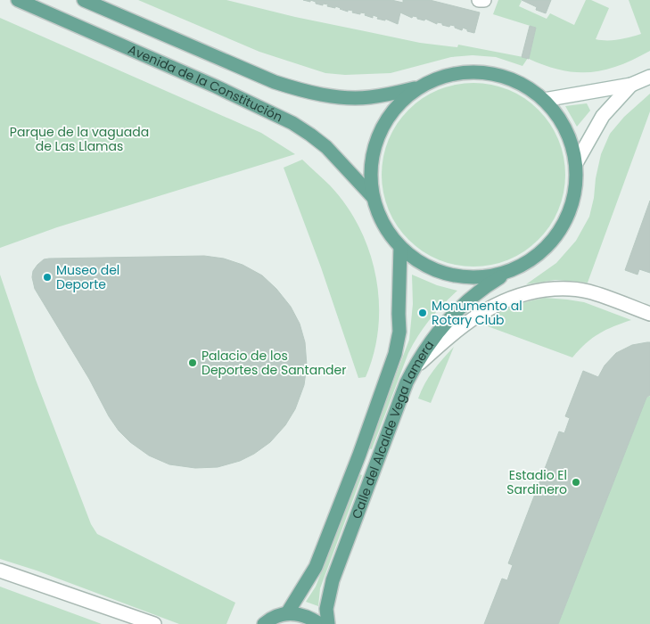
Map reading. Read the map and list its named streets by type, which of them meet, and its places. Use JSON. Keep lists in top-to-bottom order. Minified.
{"streets":{"main road":["Avenida de la Constitución","Calle del Alcalde Vega Lamera"]},"parks":["Parque de la vaguada de Las Llamas"],"places":["Museo del Deporte","Monumento al Rotary Club","Palacio de los Deportes de Santander","Estadio El Sardinero"]}
